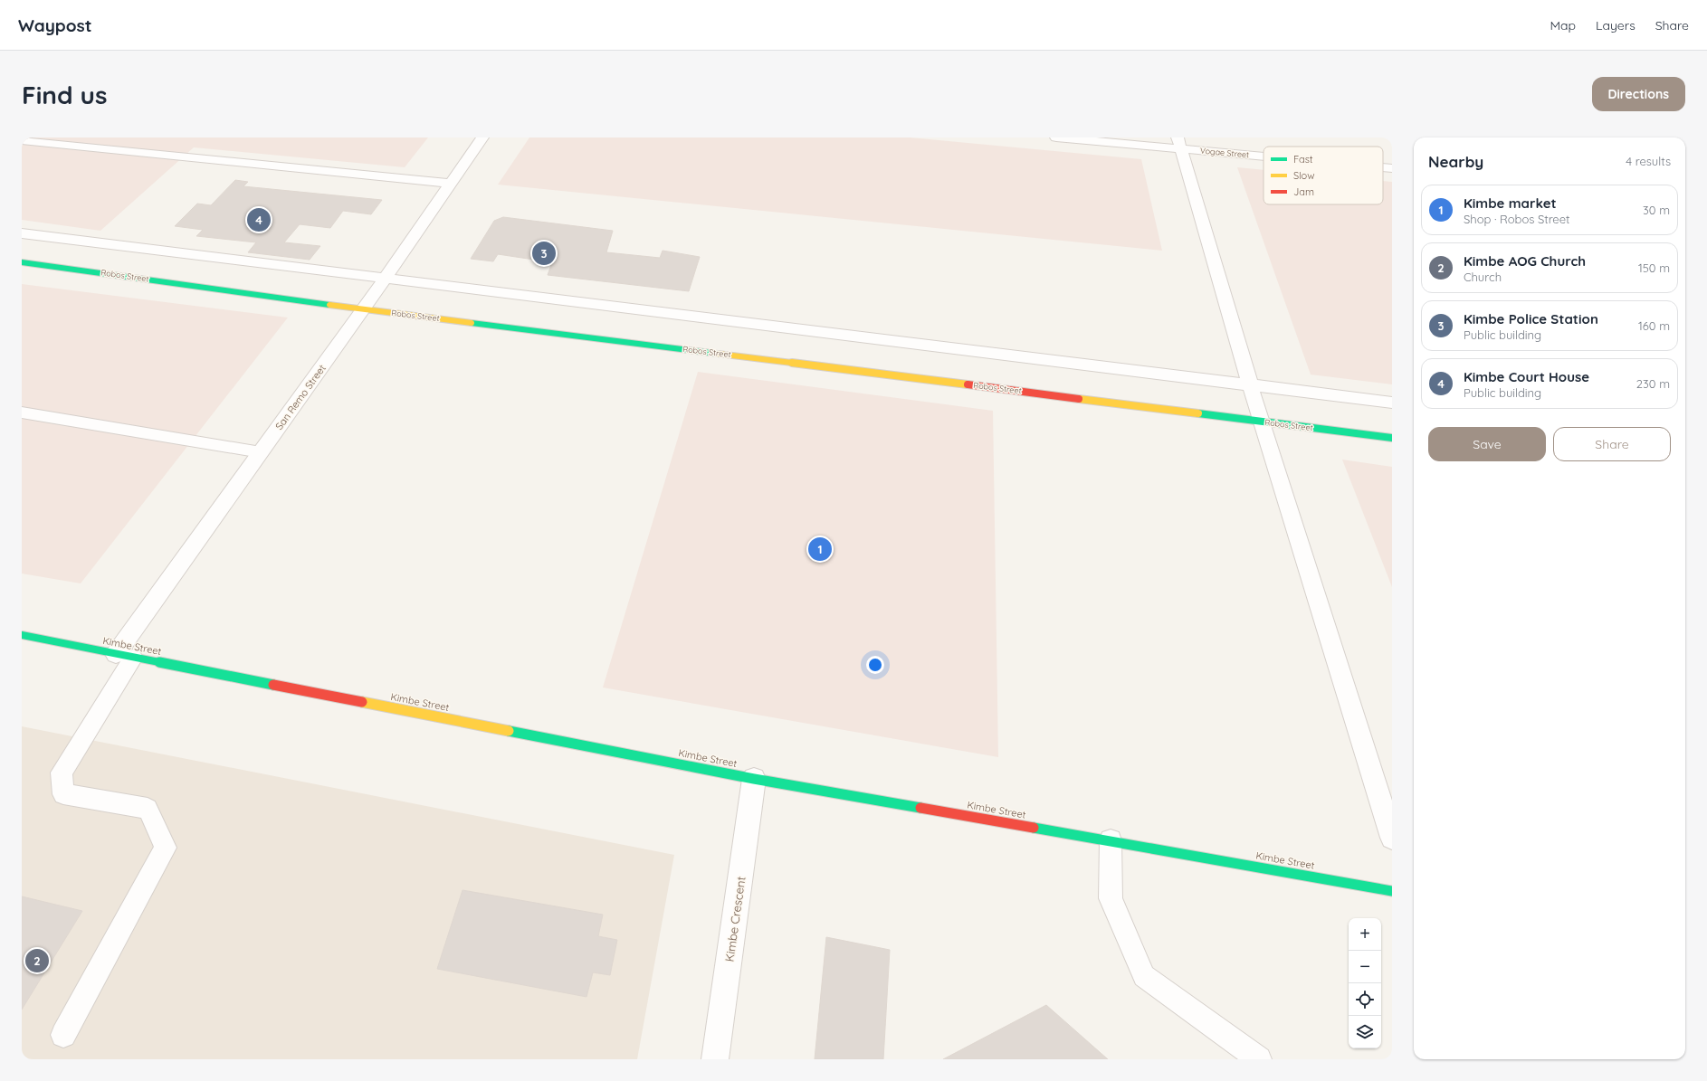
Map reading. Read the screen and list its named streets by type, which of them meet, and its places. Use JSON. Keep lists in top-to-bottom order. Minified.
{"streets":{"street":["Vogae Street","Robos Street","San Remo Street","Kimbe Street","Kimbe Crescent"]},"crossings":[["Robos Street","San Remo Street"],["San Remo Street","Kimbe Street"],["Kimbe Street","Kimbe Crescent"]],"legend":["Fast","Slow","Jam"],"page":{"header":"Waypost","nav":["Map","Layers","Share"],"buttons":["Directions",["Save","Share"]],"title":"Find us","heading":["Nearby","4 results"],"list":[{"mark":"1","name":"Kimbe market","note":"Shop · Robos Street","value":"30 m"},{"mark":"2","name":"Kimbe AOG Church","note":"Church","value":"150 m"},{"mark":"3","name":"Kimbe Police Station","note":"Public building","value":"160 m"},{"mark":"4","name":"Kimbe Court House","note":"Public building","value":"230 m"}],"pins":["4","3","1","2"],"map_buttons":["+","−"]}}
